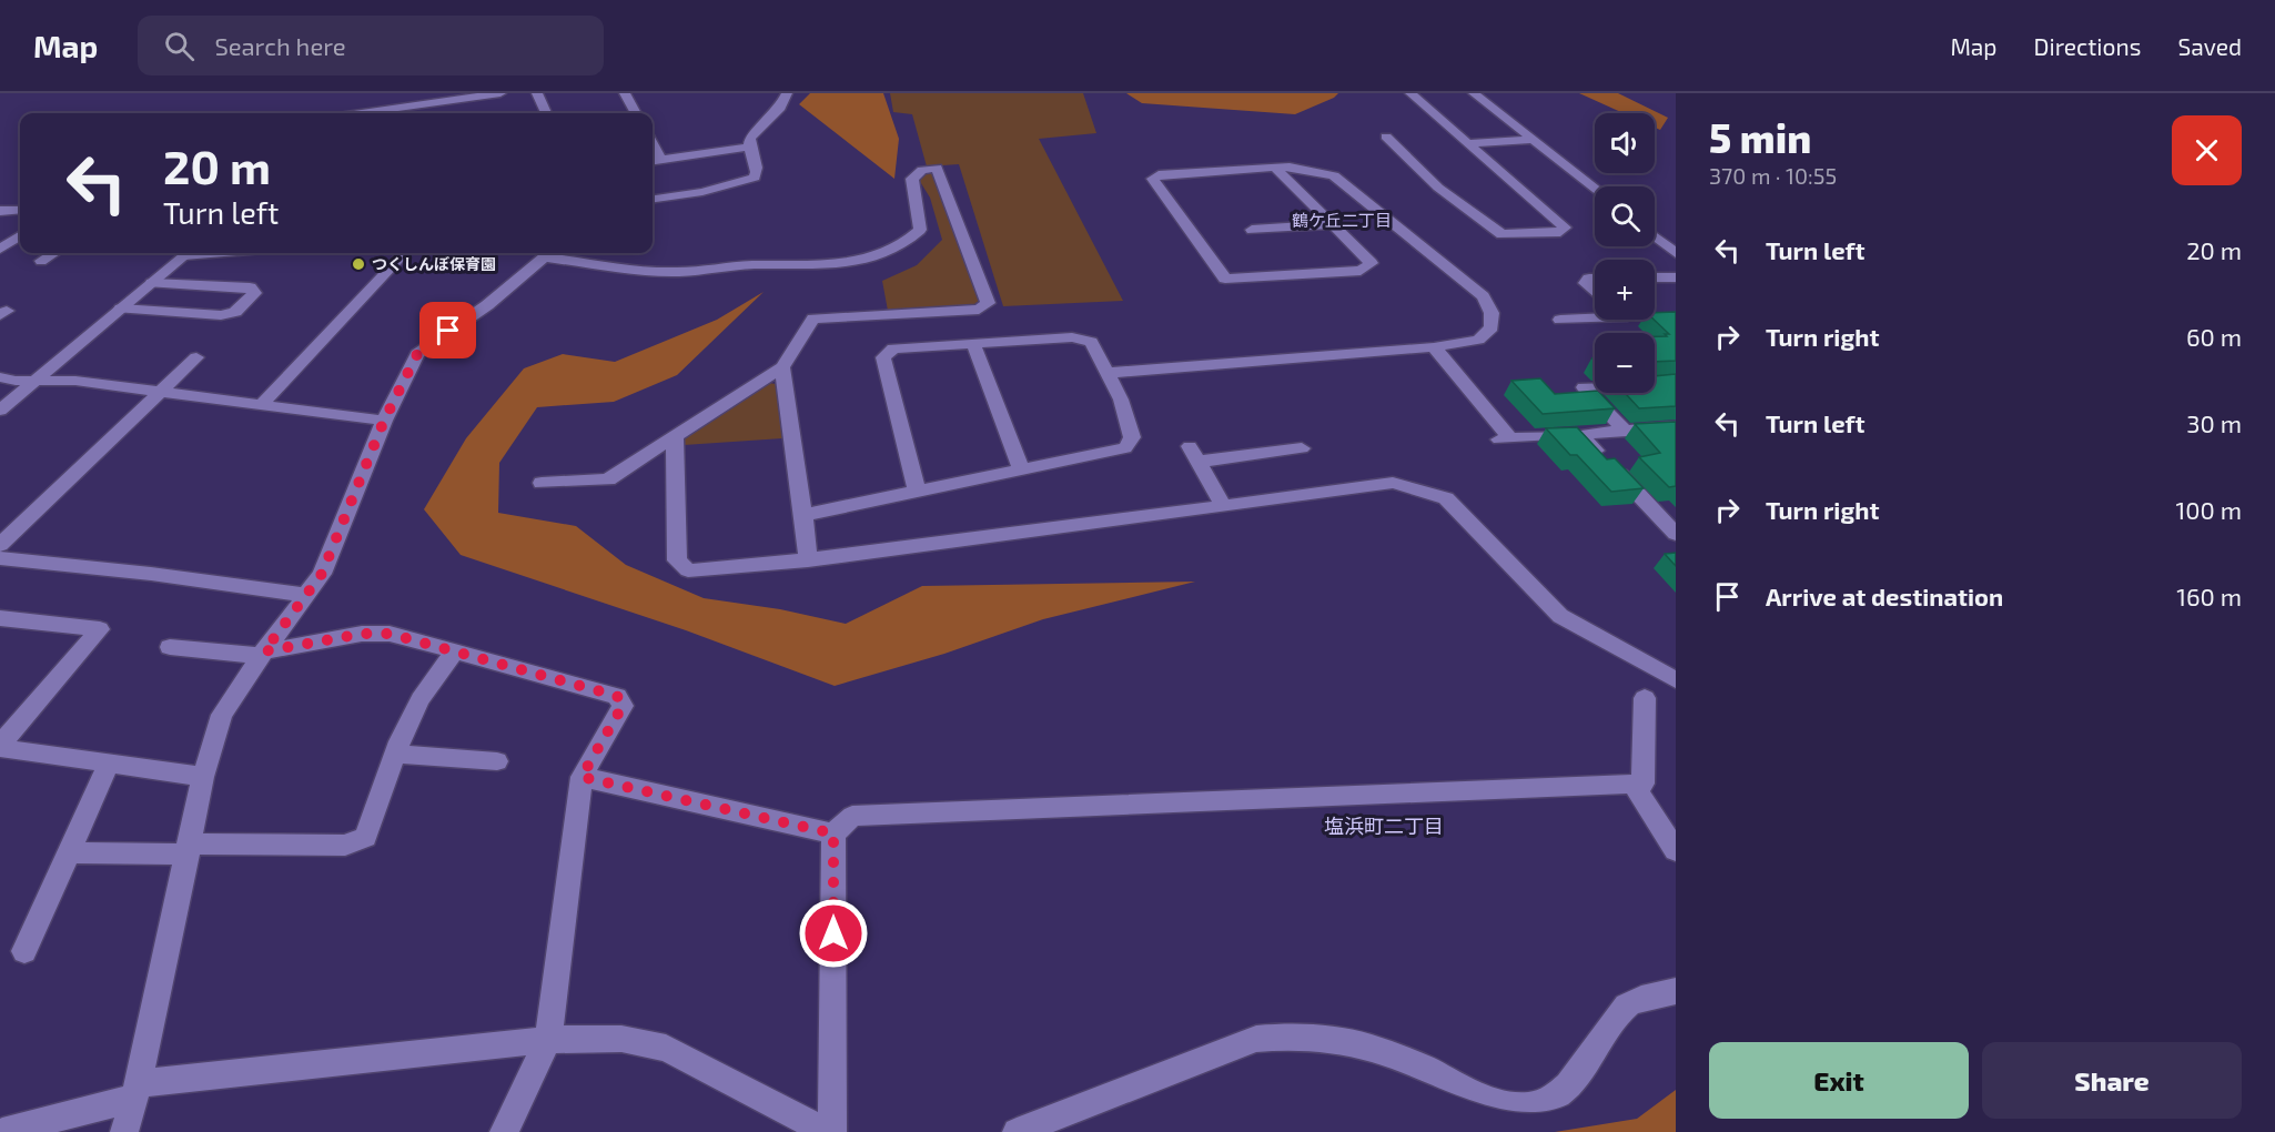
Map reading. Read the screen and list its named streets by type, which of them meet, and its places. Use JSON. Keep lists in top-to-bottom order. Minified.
{"districts":["鶴ケ丘二丁目","塩浜町二丁目"],"places":["つくしんぼ保育園"],"page":{"header":"Map","search":"Search here","nav":["Map","Directions","Saved"],"heading":["5 min","370 m · 10:55"],"map_buttons":["+","−"],"turn":["20 m","Turn left"],"list":[{"name":"Turn left","value":"20 m"},{"name":"Turn right","value":"60 m"},{"name":"Turn left","value":"30 m"},{"name":"Turn right","value":"100 m"},{"name":"Arrive at destination","value":"160 m"}],"buttons":["Exit","Share"]}}
